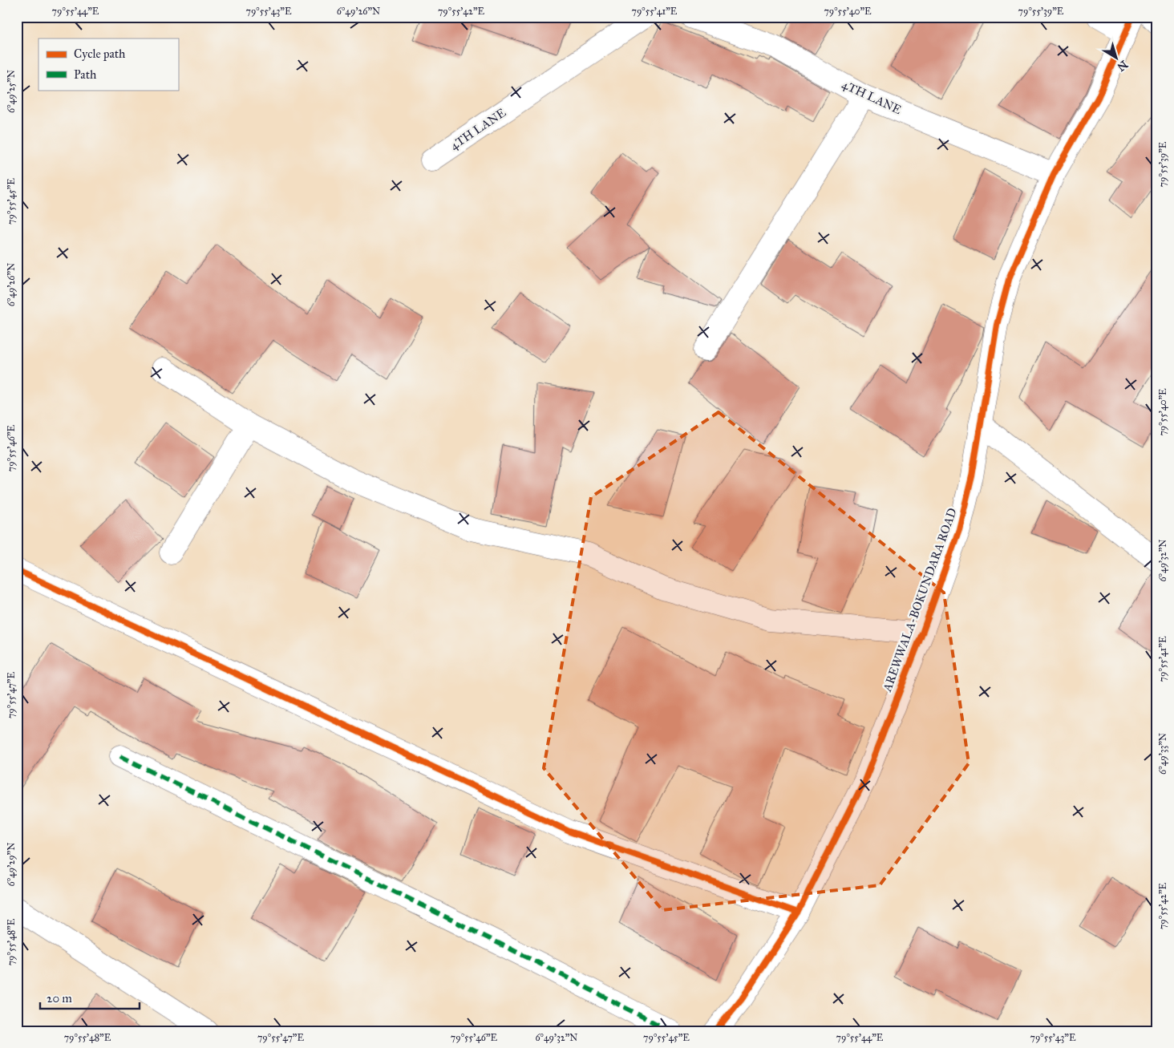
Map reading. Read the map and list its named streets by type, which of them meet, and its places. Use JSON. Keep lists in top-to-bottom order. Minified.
{"streets":{"street":["4TH LANE","AREWWALA-BOKUNDARA ROAD"]},"crossings":[["4TH LANE","AREWWALA-BOKUNDARA ROAD"]],"legend":["Cycle path","Path"],"scale_bar":"20 m","north":"bottom right","coordinates":["79°55'44\"E","79°55'43\"E","6°49'26\"N","79°55'42\"E","79°55'41\"E","79°55'40\"E","79°55'39\"E","6°49'25\"N","79°55'45\"E","79°55'46\"E","6°49'32\"N","79°55'47\"E","6°49'33\"N","6°49'29\"N","79°55'48\"E"]}
